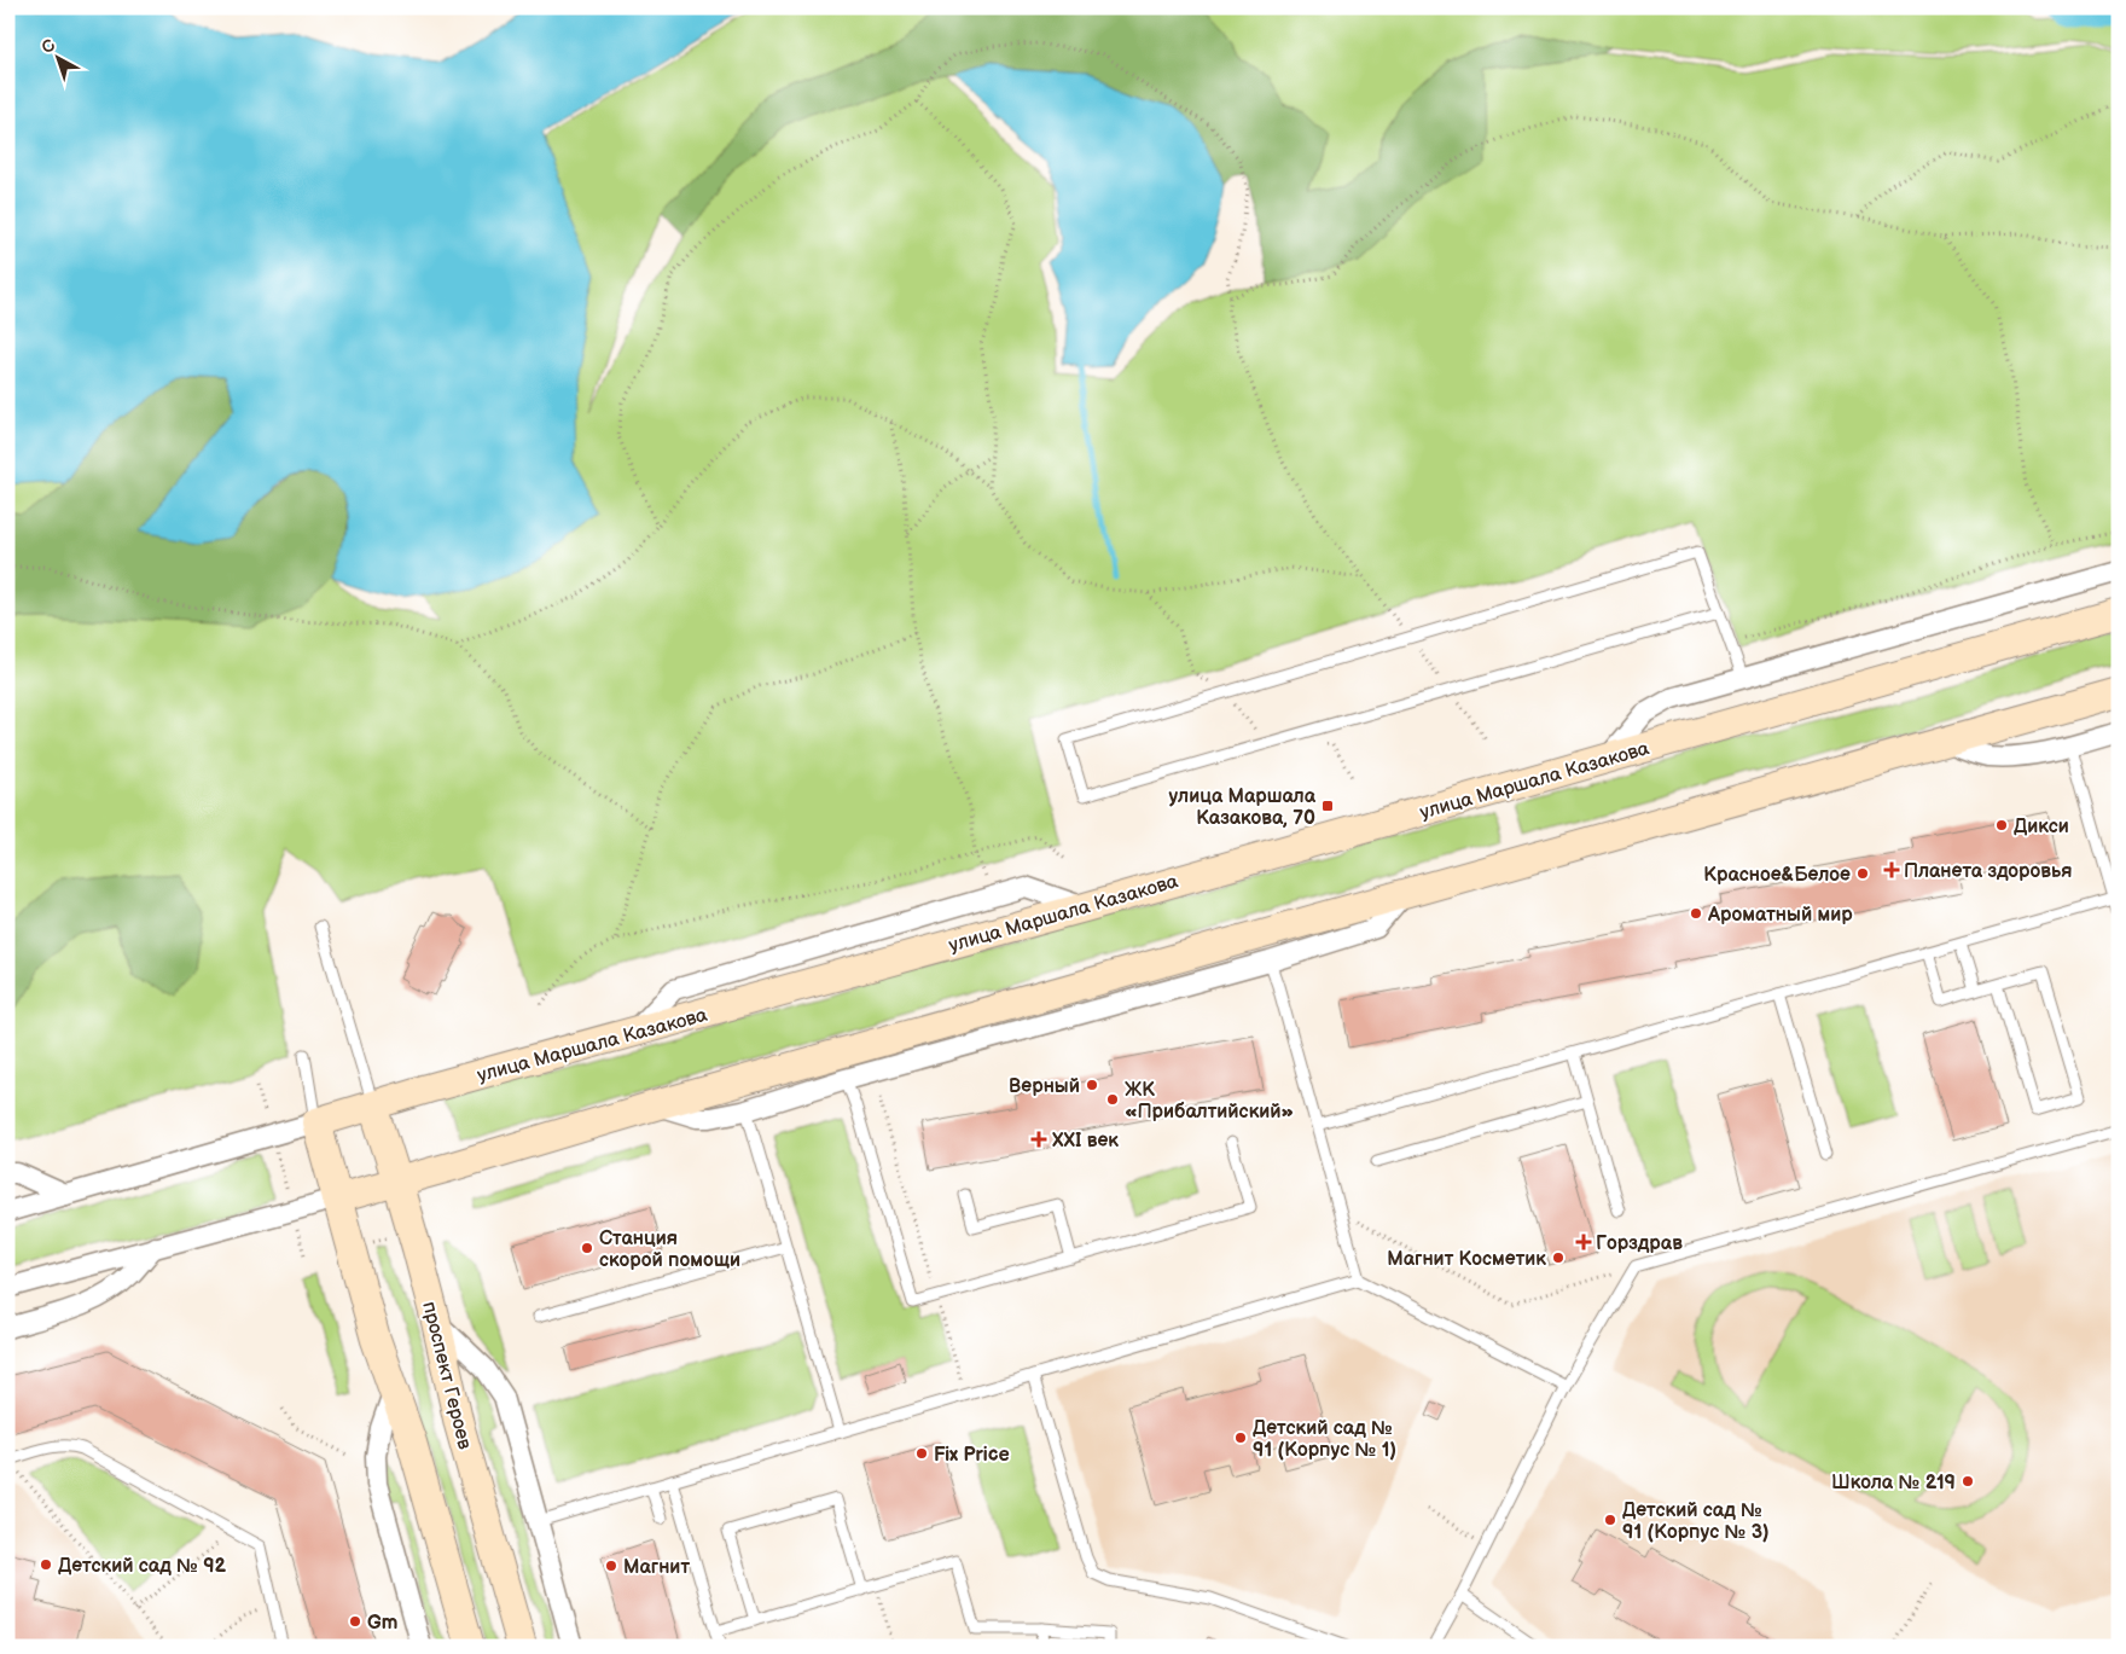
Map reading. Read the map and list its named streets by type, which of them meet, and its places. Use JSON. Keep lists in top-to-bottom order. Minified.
{"streets":{"street":["улица Маршала Казакова","проспект Героев"]},"crossings":[["улица Маршала Казакова","проспект Героев"]],"places":{"transit":["улица Маршала Казакова, 70"],"other":["Дикси","Красное&Белое","Ароматный мир","Верный","ЖК «Прибалтийский»","Станция скорой помощи","Магнит Косметик","Детский сад № 91 (Корпус № 1)","Fix Price","Школа № 219","Детский сад № 91 (Корпус № 3)","Детский сад № 92","Магнит","Gm"],"health":["Планета здоровья","XXI век","Горздрав"]},"north":"top left"}
